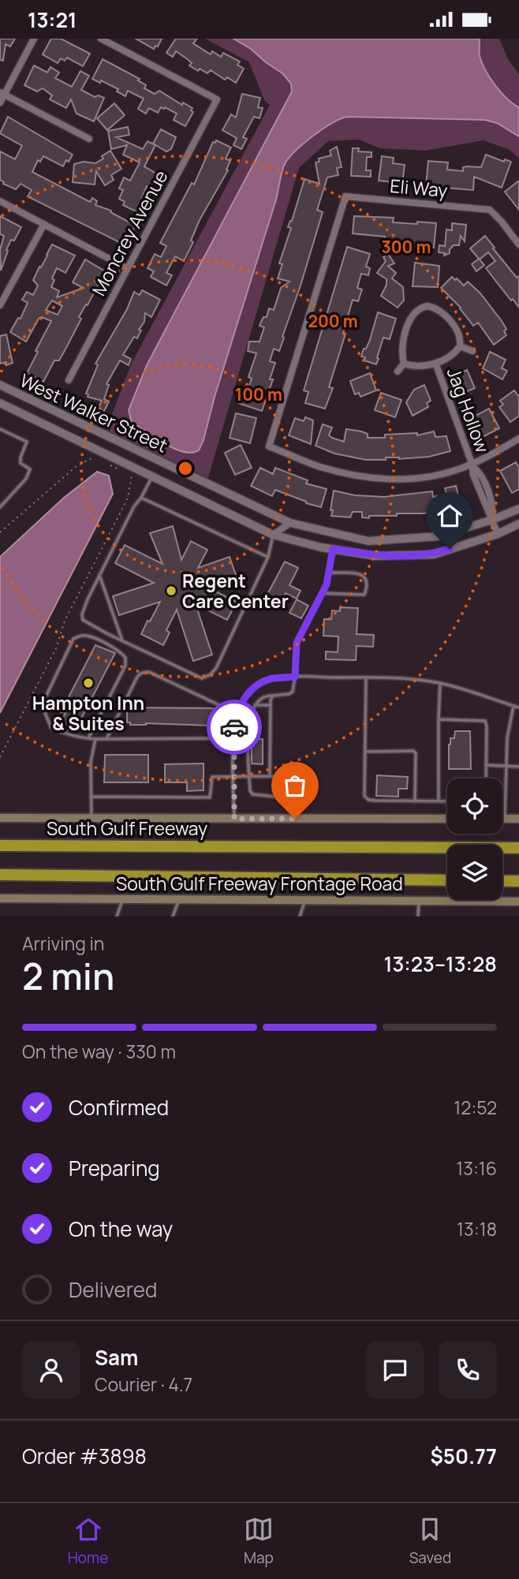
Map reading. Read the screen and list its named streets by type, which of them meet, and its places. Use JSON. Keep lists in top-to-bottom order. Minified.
{"streets":{"highway":["South Gulf Freeway"],"main road":["South Gulf Freeway Frontage Road"],"street":["Eli Way","Moncrey Avenue","Jag Hollow","West Walker Street"]},"crossings":[["Eli Way","Jag Hollow"],["Jag Hollow","West Walker Street"]],"places":["Regent Care Center","Hampton Inn & Suites"],"page":{"status":"13:21","heading":["2 min","Arriving in","13:23–13:28"],"panel":["Sam","Courier · 4.7","Order #3898","$50.77"],"bar":"On the way · 330 m","list":[["Confirmed","12:52"],["Preparing","13:16"],["On the way","13:18"],"Delivered"],"tabs":["Home","Map","Saved"]},"rings":["300 m","200 m","100 m"]}
